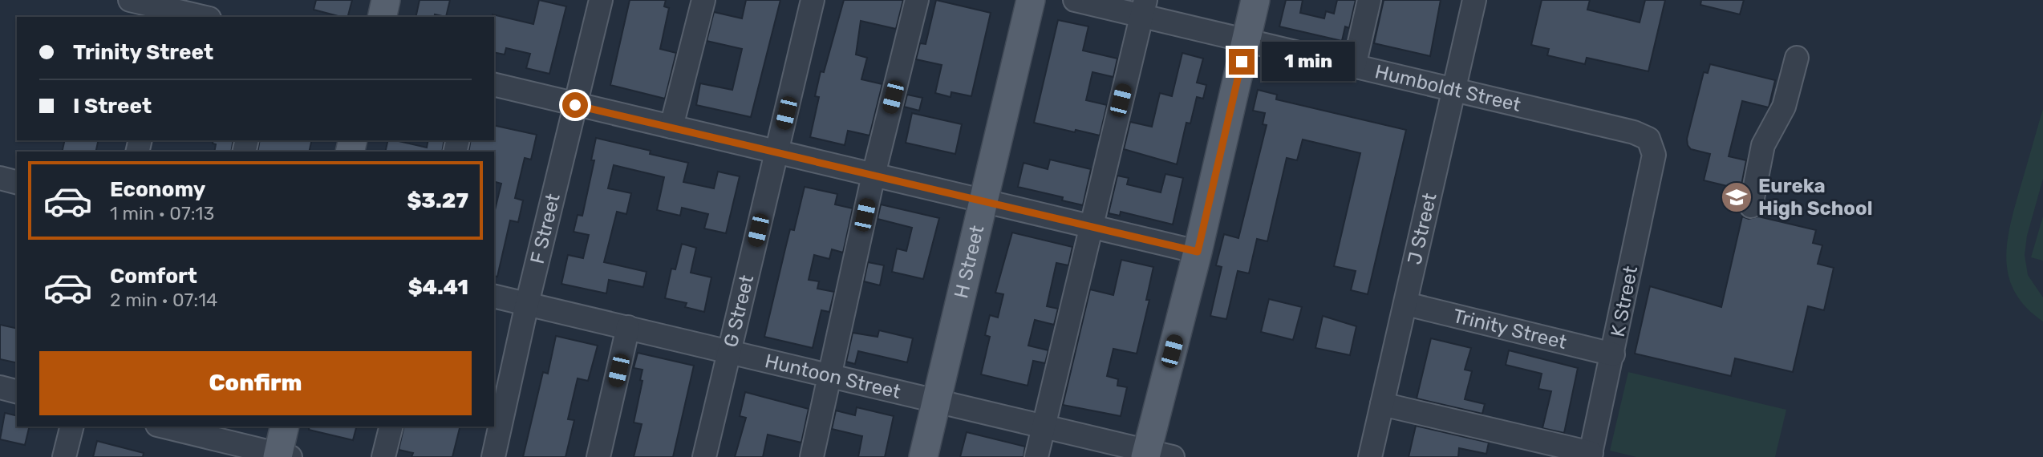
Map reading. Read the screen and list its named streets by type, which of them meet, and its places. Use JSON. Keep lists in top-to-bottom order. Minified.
{"streets":{"main road":["H Street"],"street":["Humboldt Street","F Street","J Street","K Street","G Street","Trinity Street","Huntoon Street"]},"crossings":[["Humboldt Street","J Street"],["Humboldt Street","K Street"],["F Street","Huntoon Street"],["J Street","Trinity Street"],["H Street","Huntoon Street"],["K Street","Trinity Street"],["G Street","Huntoon Street"]],"places":{"school or university":["Eureka High School"]},"page":{"banner":["Trinity Street","I Street"],"bubble":"1 min","list":[{"name":"Economy","note":"1 min · 07:13","value":"$3.27"},{"name":"Comfort","note":"2 min · 07:14","value":"$4.41"}],"buttons":"Confirm"}}
